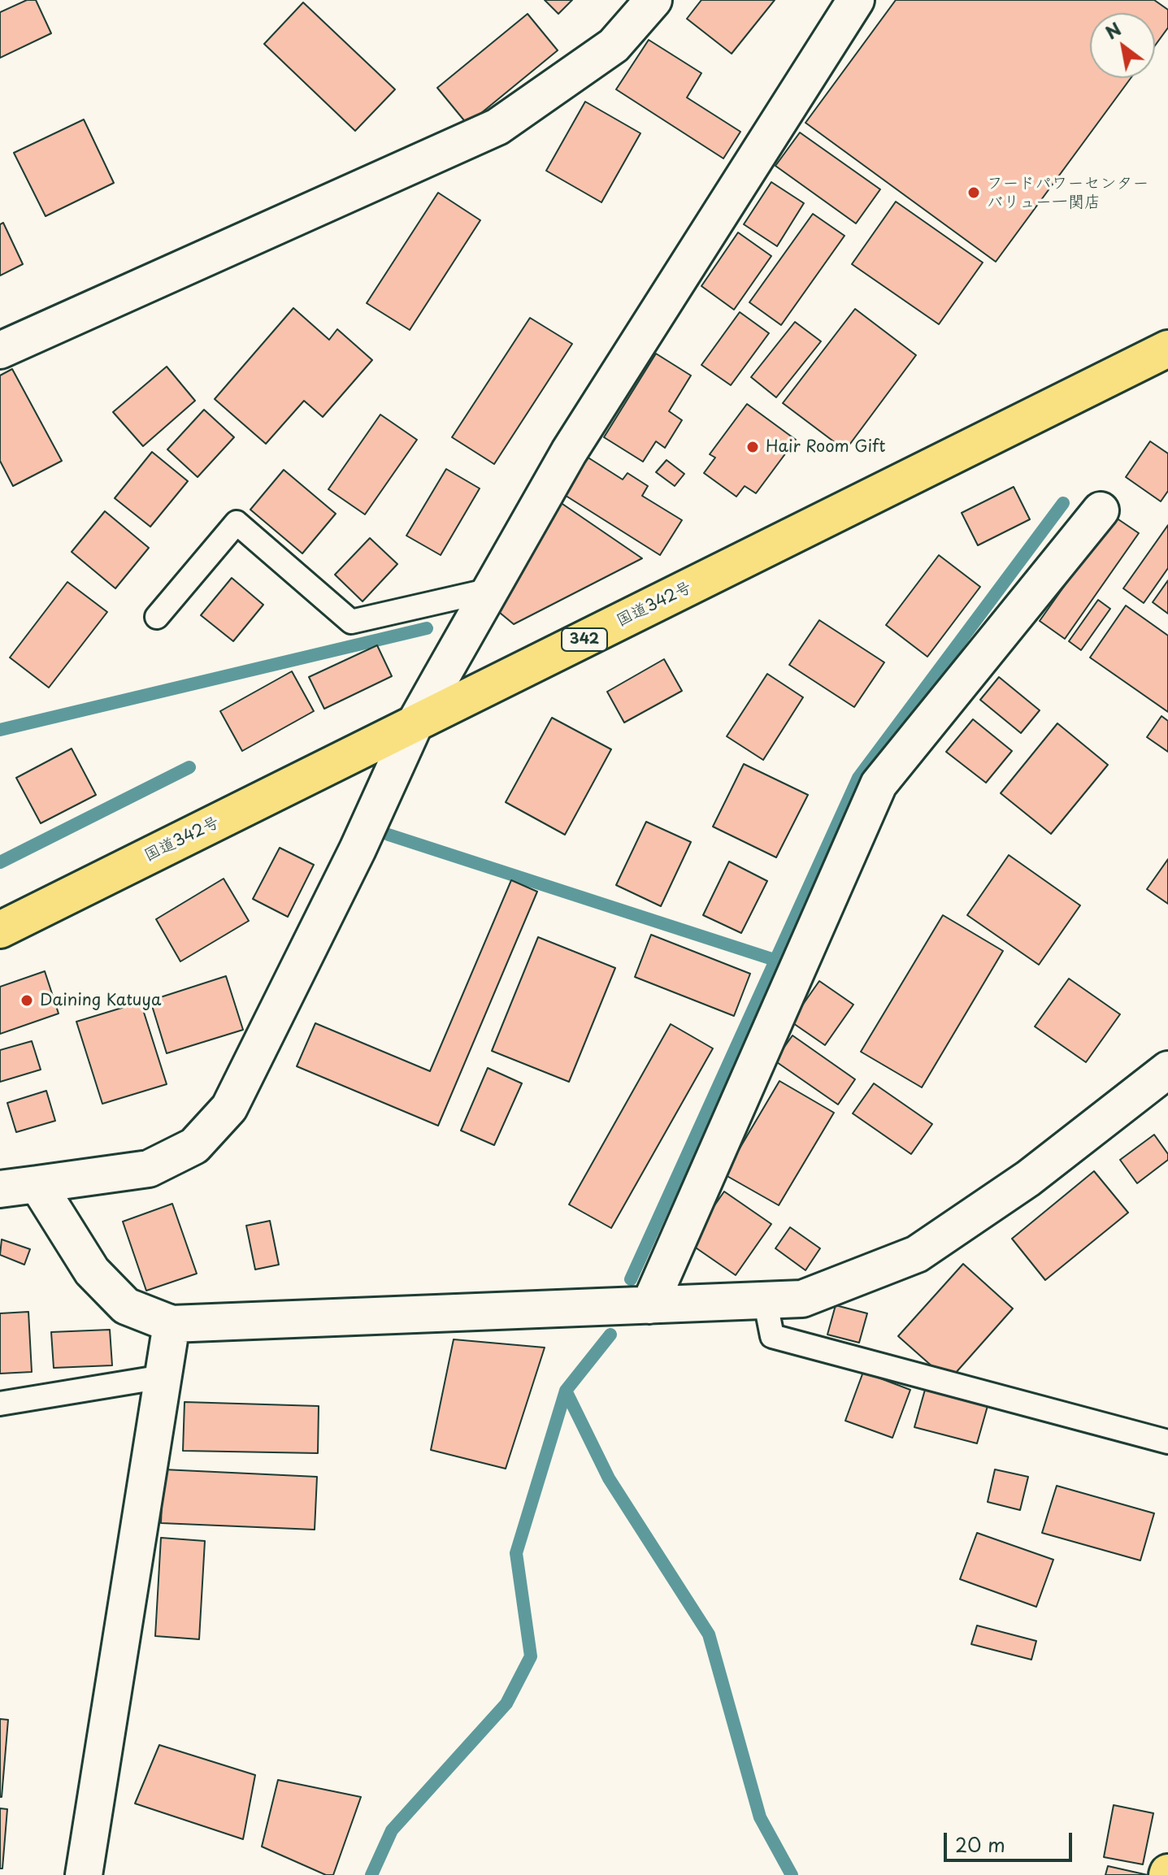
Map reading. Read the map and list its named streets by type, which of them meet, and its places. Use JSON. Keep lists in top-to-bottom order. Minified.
{"streets":{"highway":["国道342号","342"]},"places":["フードパワーセンター バリュー一関店","Hair Room Gift","Daining Katuya"],"scale_bar":"20 m","north":"top left"}
